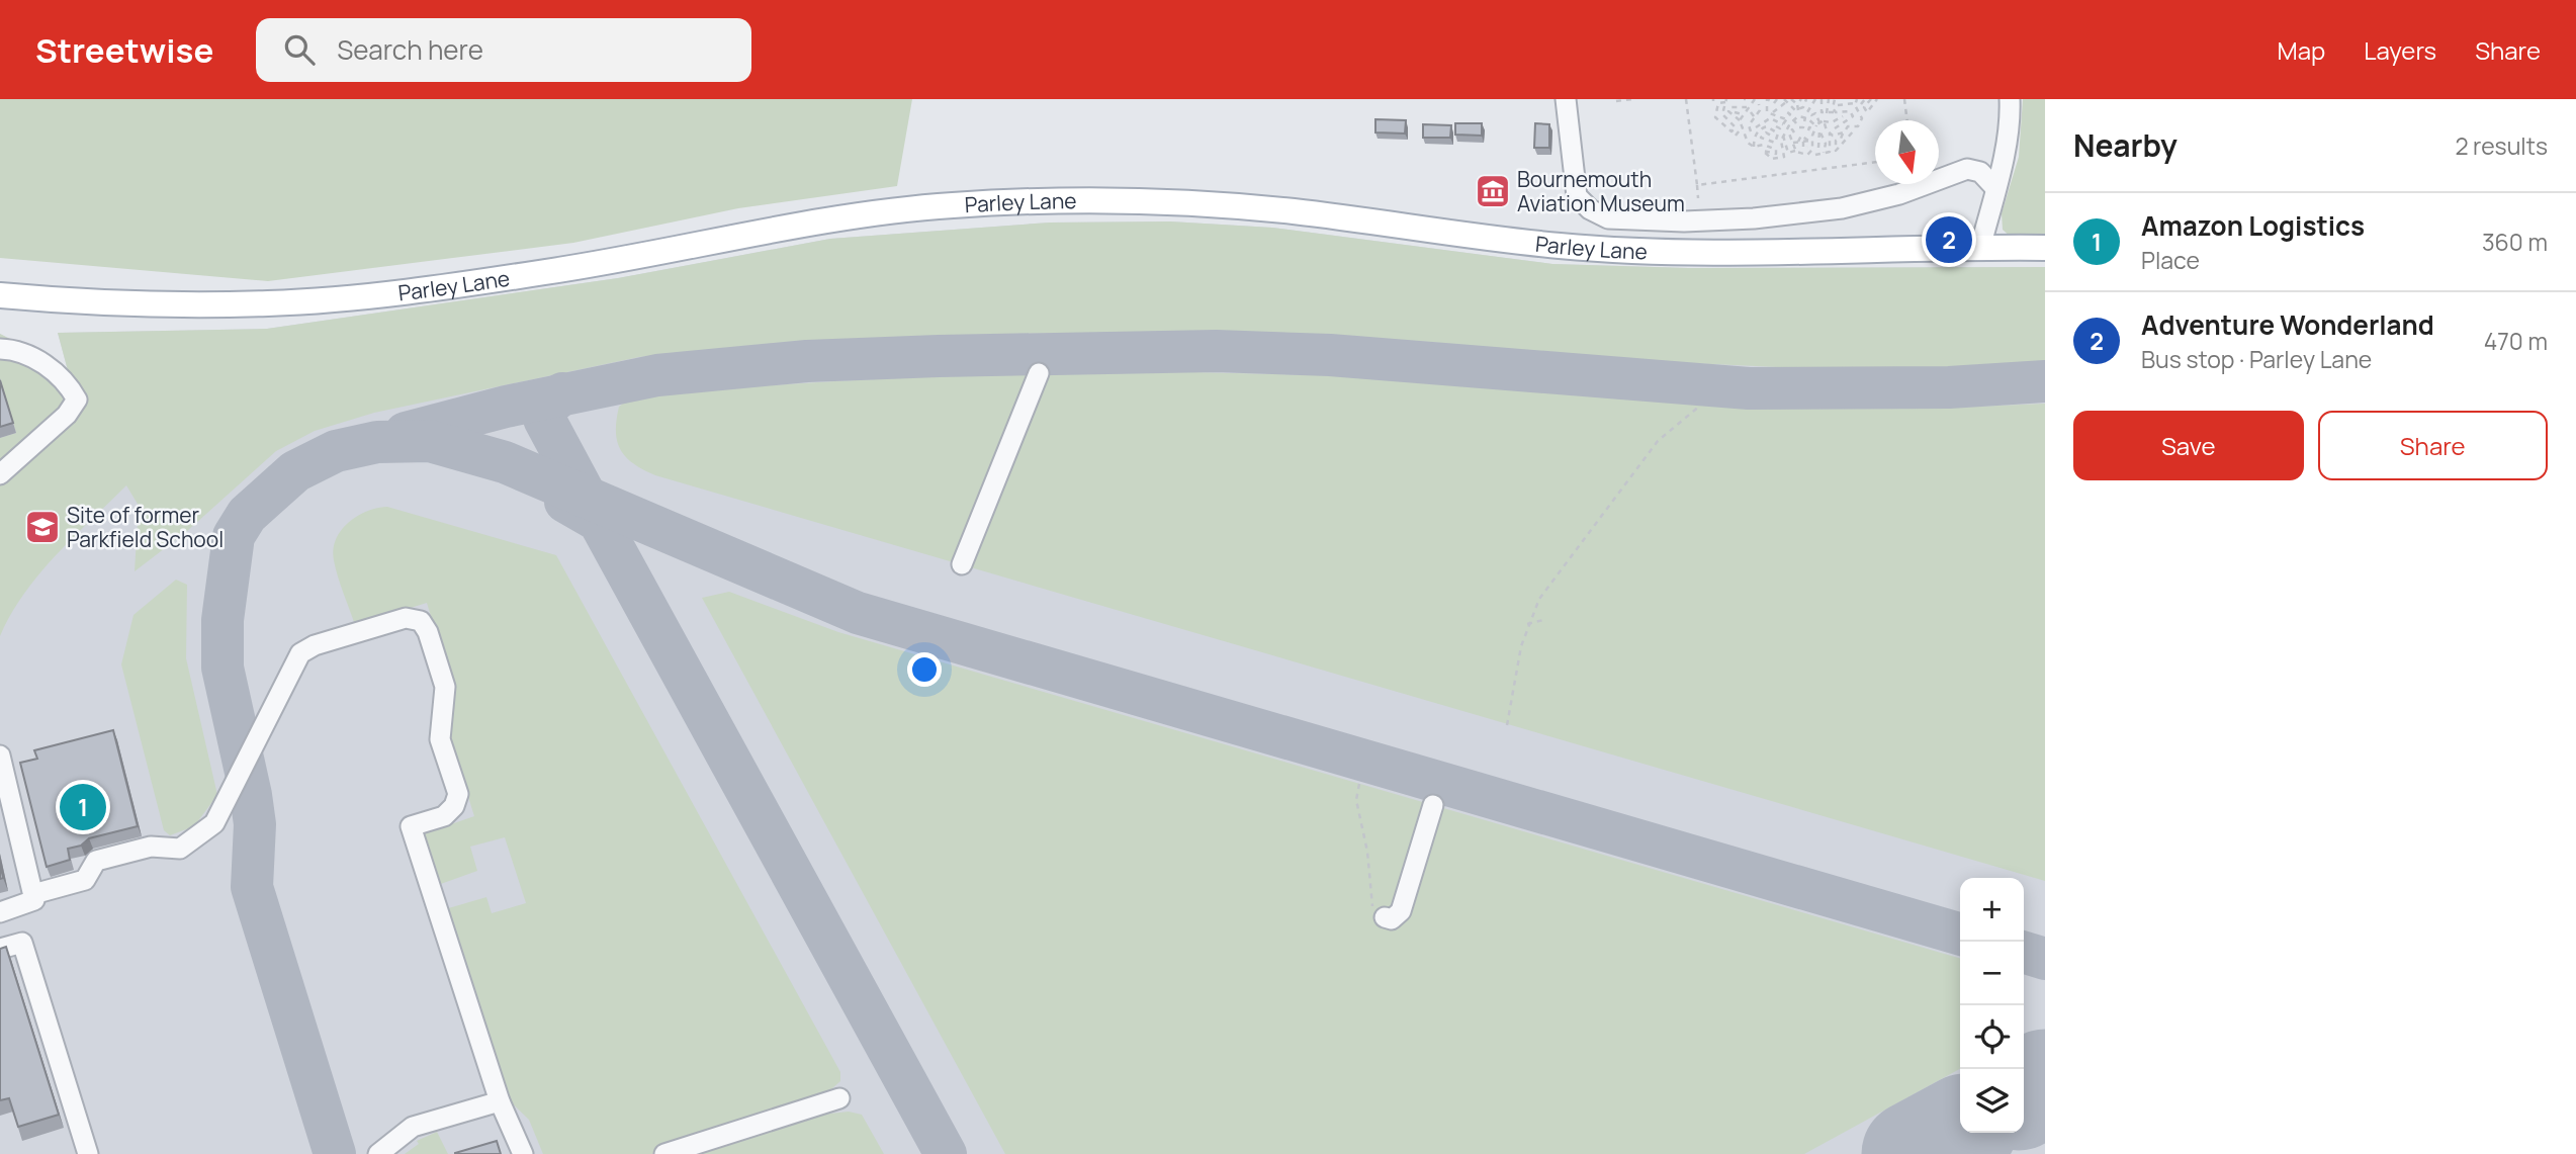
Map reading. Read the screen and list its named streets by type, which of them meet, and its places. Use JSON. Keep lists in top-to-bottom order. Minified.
{"streets":{"main road":["Parley Lane"]},"places":{"museum":["Bournemouth Aviation Museum"],"school or university":["Site of former Parkfield School"]},"north":"bottom","page":{"header":"Streetwise","search":"Search here","nav":["Map","Layers","Share"],"heading":["Nearby","2 results"],"list":[{"mark":"1","name":"Amazon Logistics","note":"Place","value":"360 m"},{"mark":"2","name":"Adventure Wonderland","note":"Bus stop · Parley Lane","value":"470 m"}],"pins":["2","1"],"buttons":["Save","Share"],"map_buttons":["+","−"]}}
